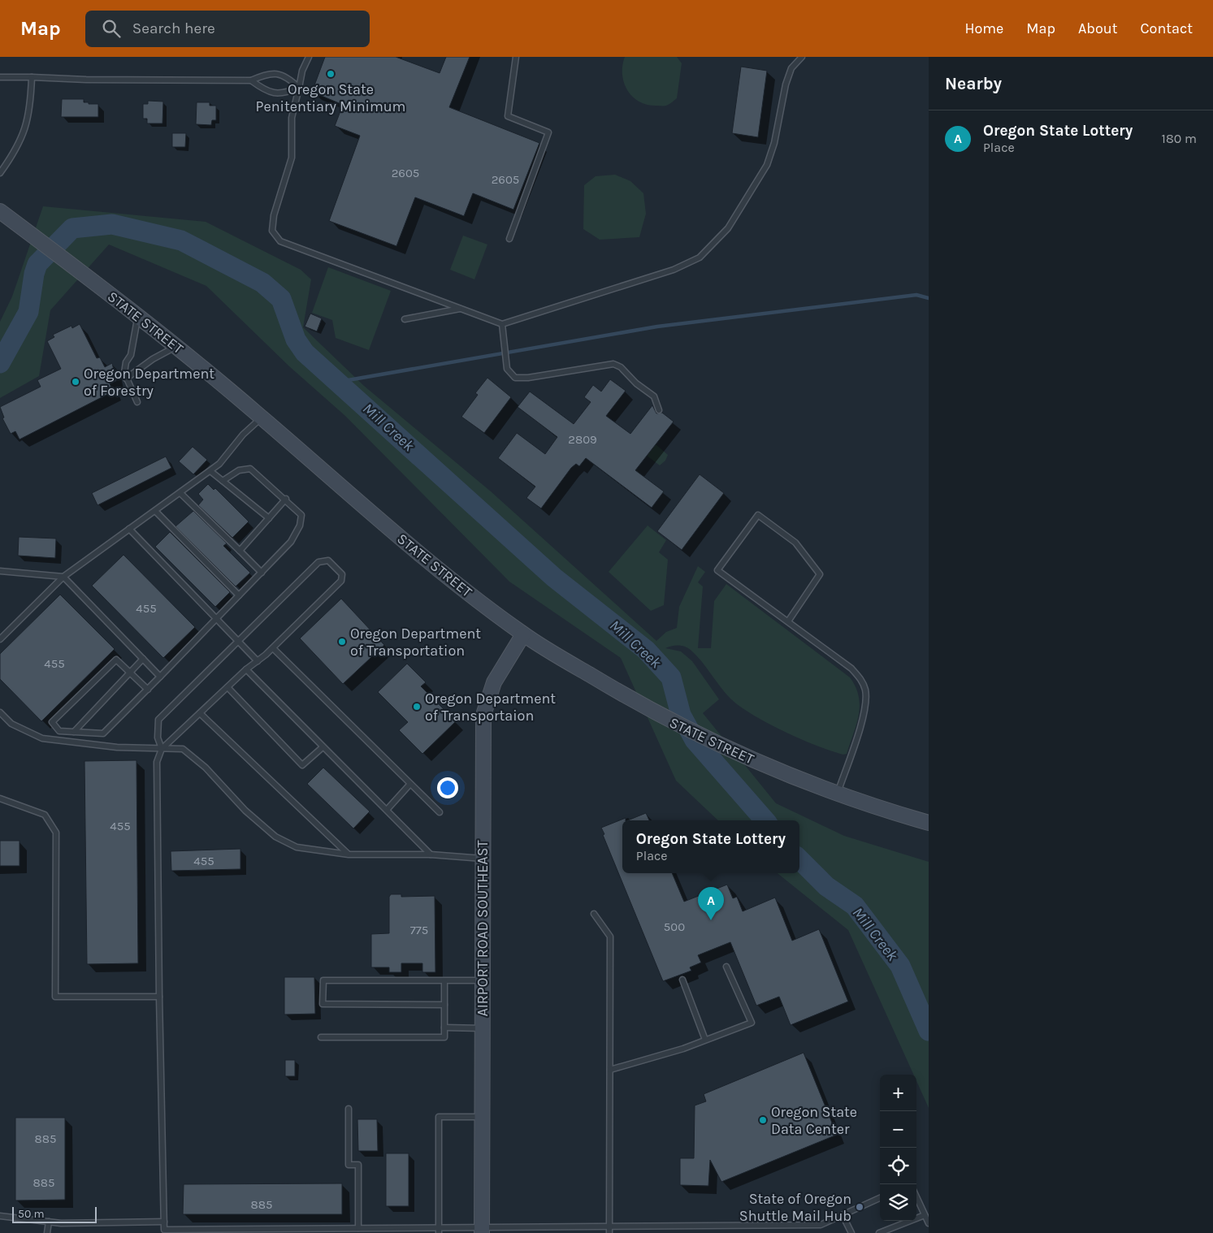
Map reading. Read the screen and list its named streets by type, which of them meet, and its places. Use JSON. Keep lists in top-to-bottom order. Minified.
{"streets":{"main road":["STATE STREET","AIRPORT ROAD SOUTHEAST"]},"crossings":[["STATE STREET","AIRPORT ROAD SOUTHEAST"]],"water":["Mill Creek"],"places":["Oregon State Penitentiary Minimum","Oregon Department of Forestry","Oregon Department of Transportation","Oregon Department of Transportaion","Oregon State Data Center","State of Oregon Shuttle Mail Hub"],"house_numbers":["2605","2605","2809","455","455","455","455","500","775","885","885","885"],"scale_bar":"50 m","page":{"header":"Map","search":"Search here","nav":["Home","Map","About","Contact"],"heading":"Nearby","list":[{"mark":"A","name":"Oregon State Lottery","note":"Place","value":"180 m"}],"popup":["Oregon State Lottery","Place"],"pins":"A","map_buttons":["+","−"],"scale":"50 m"}}
